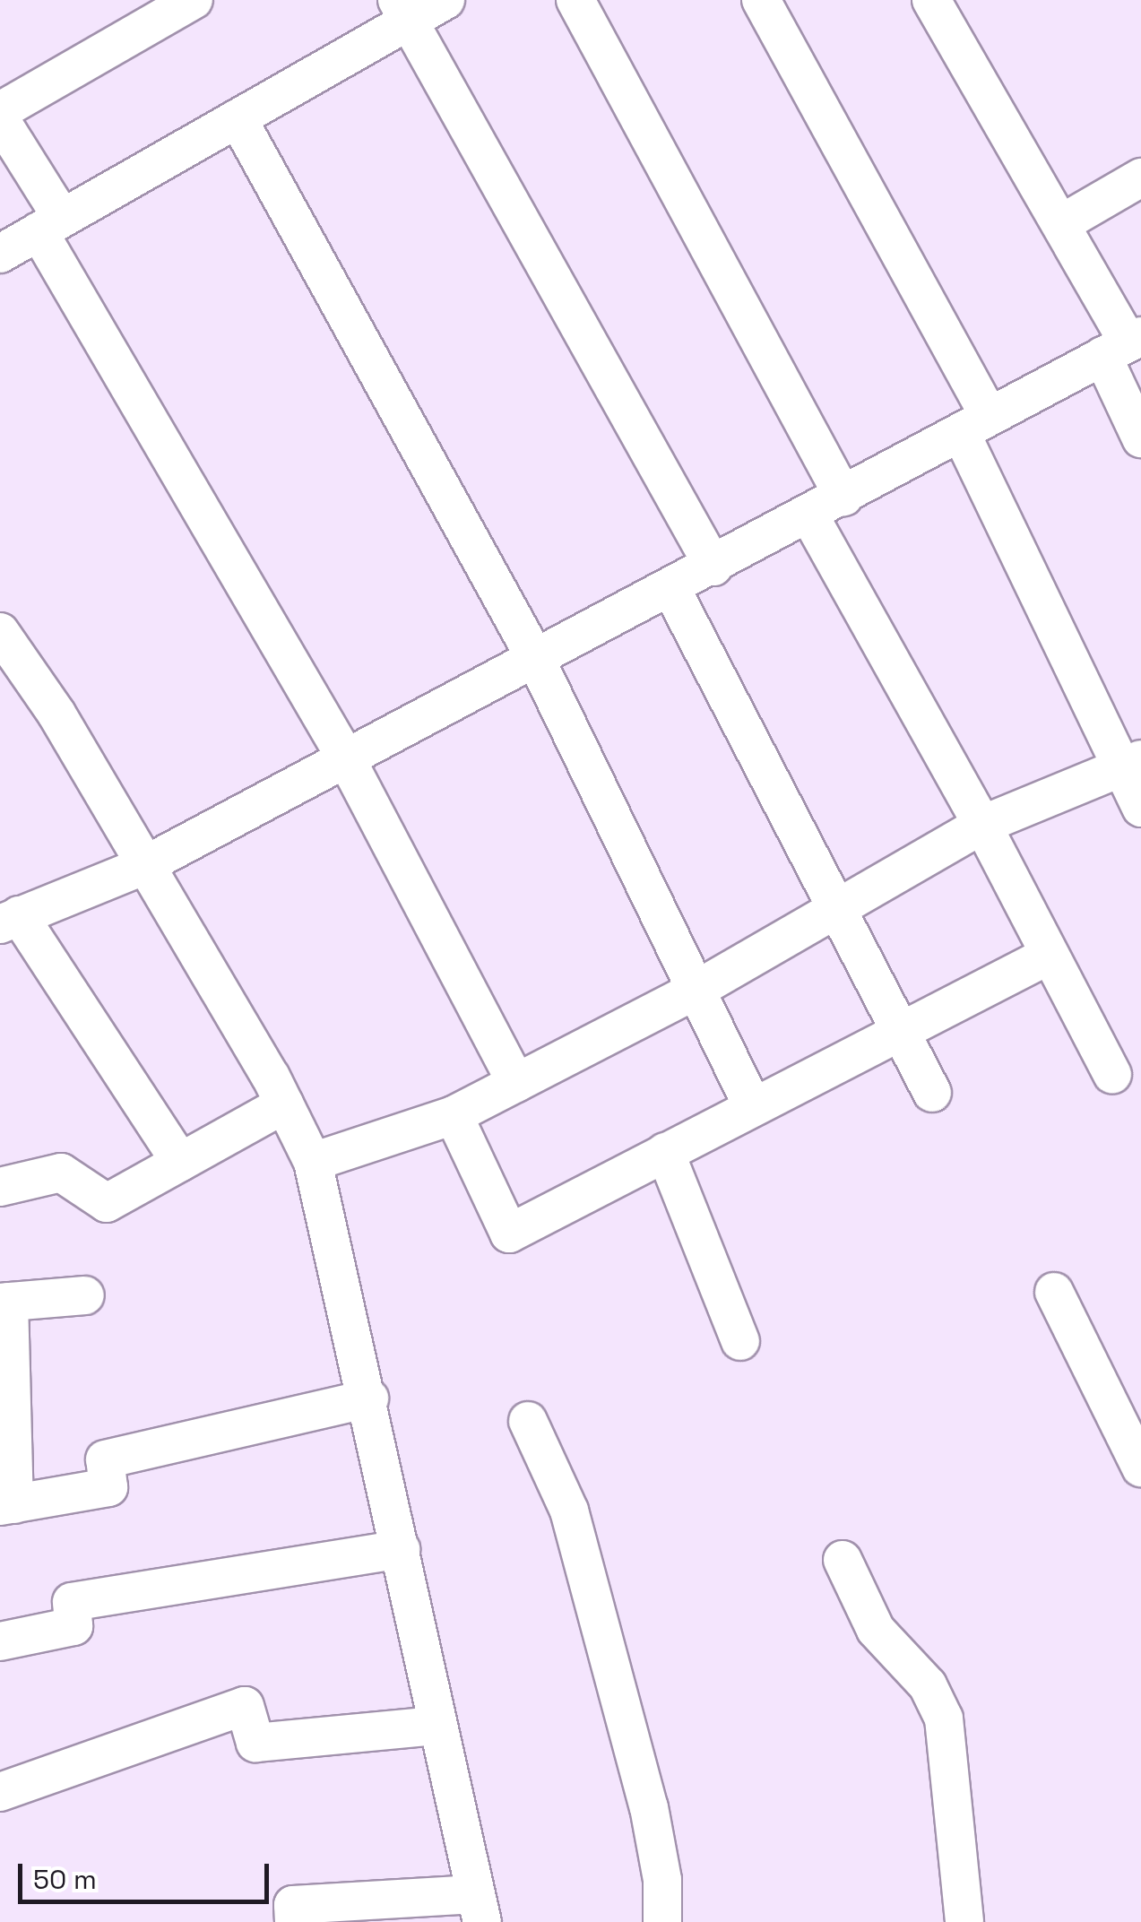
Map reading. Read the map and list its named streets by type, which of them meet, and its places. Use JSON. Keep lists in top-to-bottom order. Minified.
{"scale_bar":"50 m"}
